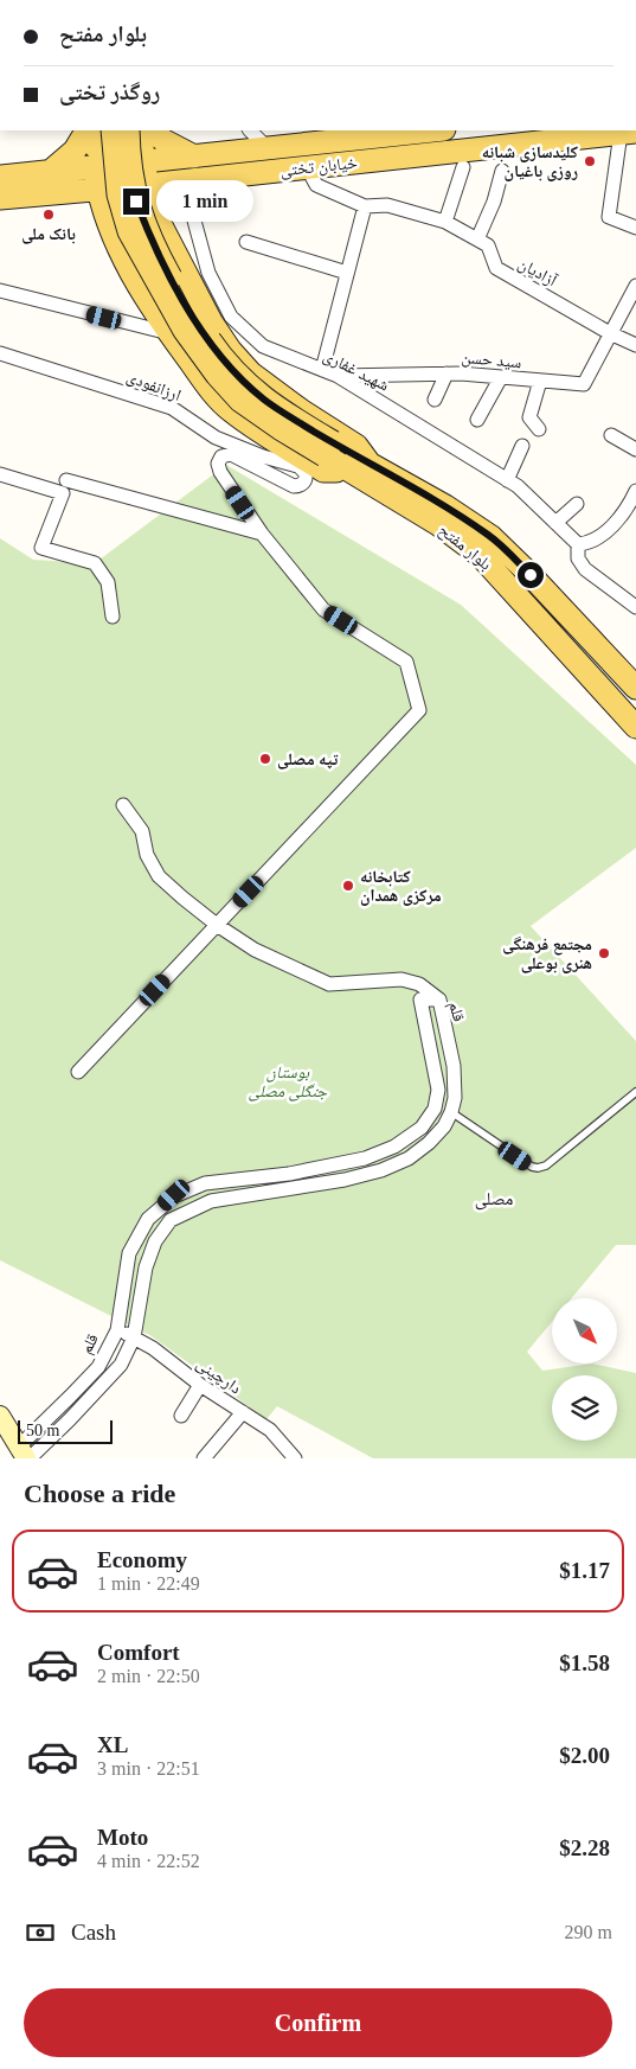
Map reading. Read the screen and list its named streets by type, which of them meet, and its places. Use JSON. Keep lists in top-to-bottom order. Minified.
{"streets":{"main road":["خیابان تختی","بلوار مفتح"],"street":["آزادیان","سید حسن","شهید غفاری","ارزانفودی","قلم","دارچینی"]},"crossings":[["خیابان تختی","شهید غفاری"],["آزادیان","سید حسن"],["سید حسن","شهید غفاری"],["ارزانفودی","بلوار مفتح"],["قلم","دارچینی"]],"districts":["مصلی"],"parks":["بوستان جنگلی مصلی"],"places":["کلیدسازی شبانه روزی باغیان","بانک ملی","تپه مصلی","کتابخانه مرکزی همدان","مجتمع فرهنگی هنری بوعلی"],"scale_bar":"50 m","north":"bottom right","page":{"banner":["بلوار مفتح","روگذر تختی"],"bubble":"1 min","scale":"50 m","heading":"Choose a ride","list":[{"name":"Economy","note":"1 min · 22:49","value":"$1.17"},{"name":"Comfort","note":"2 min · 22:50","value":"$1.58"},{"name":"XL","note":"3 min · 22:51","value":"$2.00"},{"name":"Moto","note":"4 min · 22:52","value":"$2.28"}],"pay":["Cash","290 m"],"buttons":"Confirm"}}
